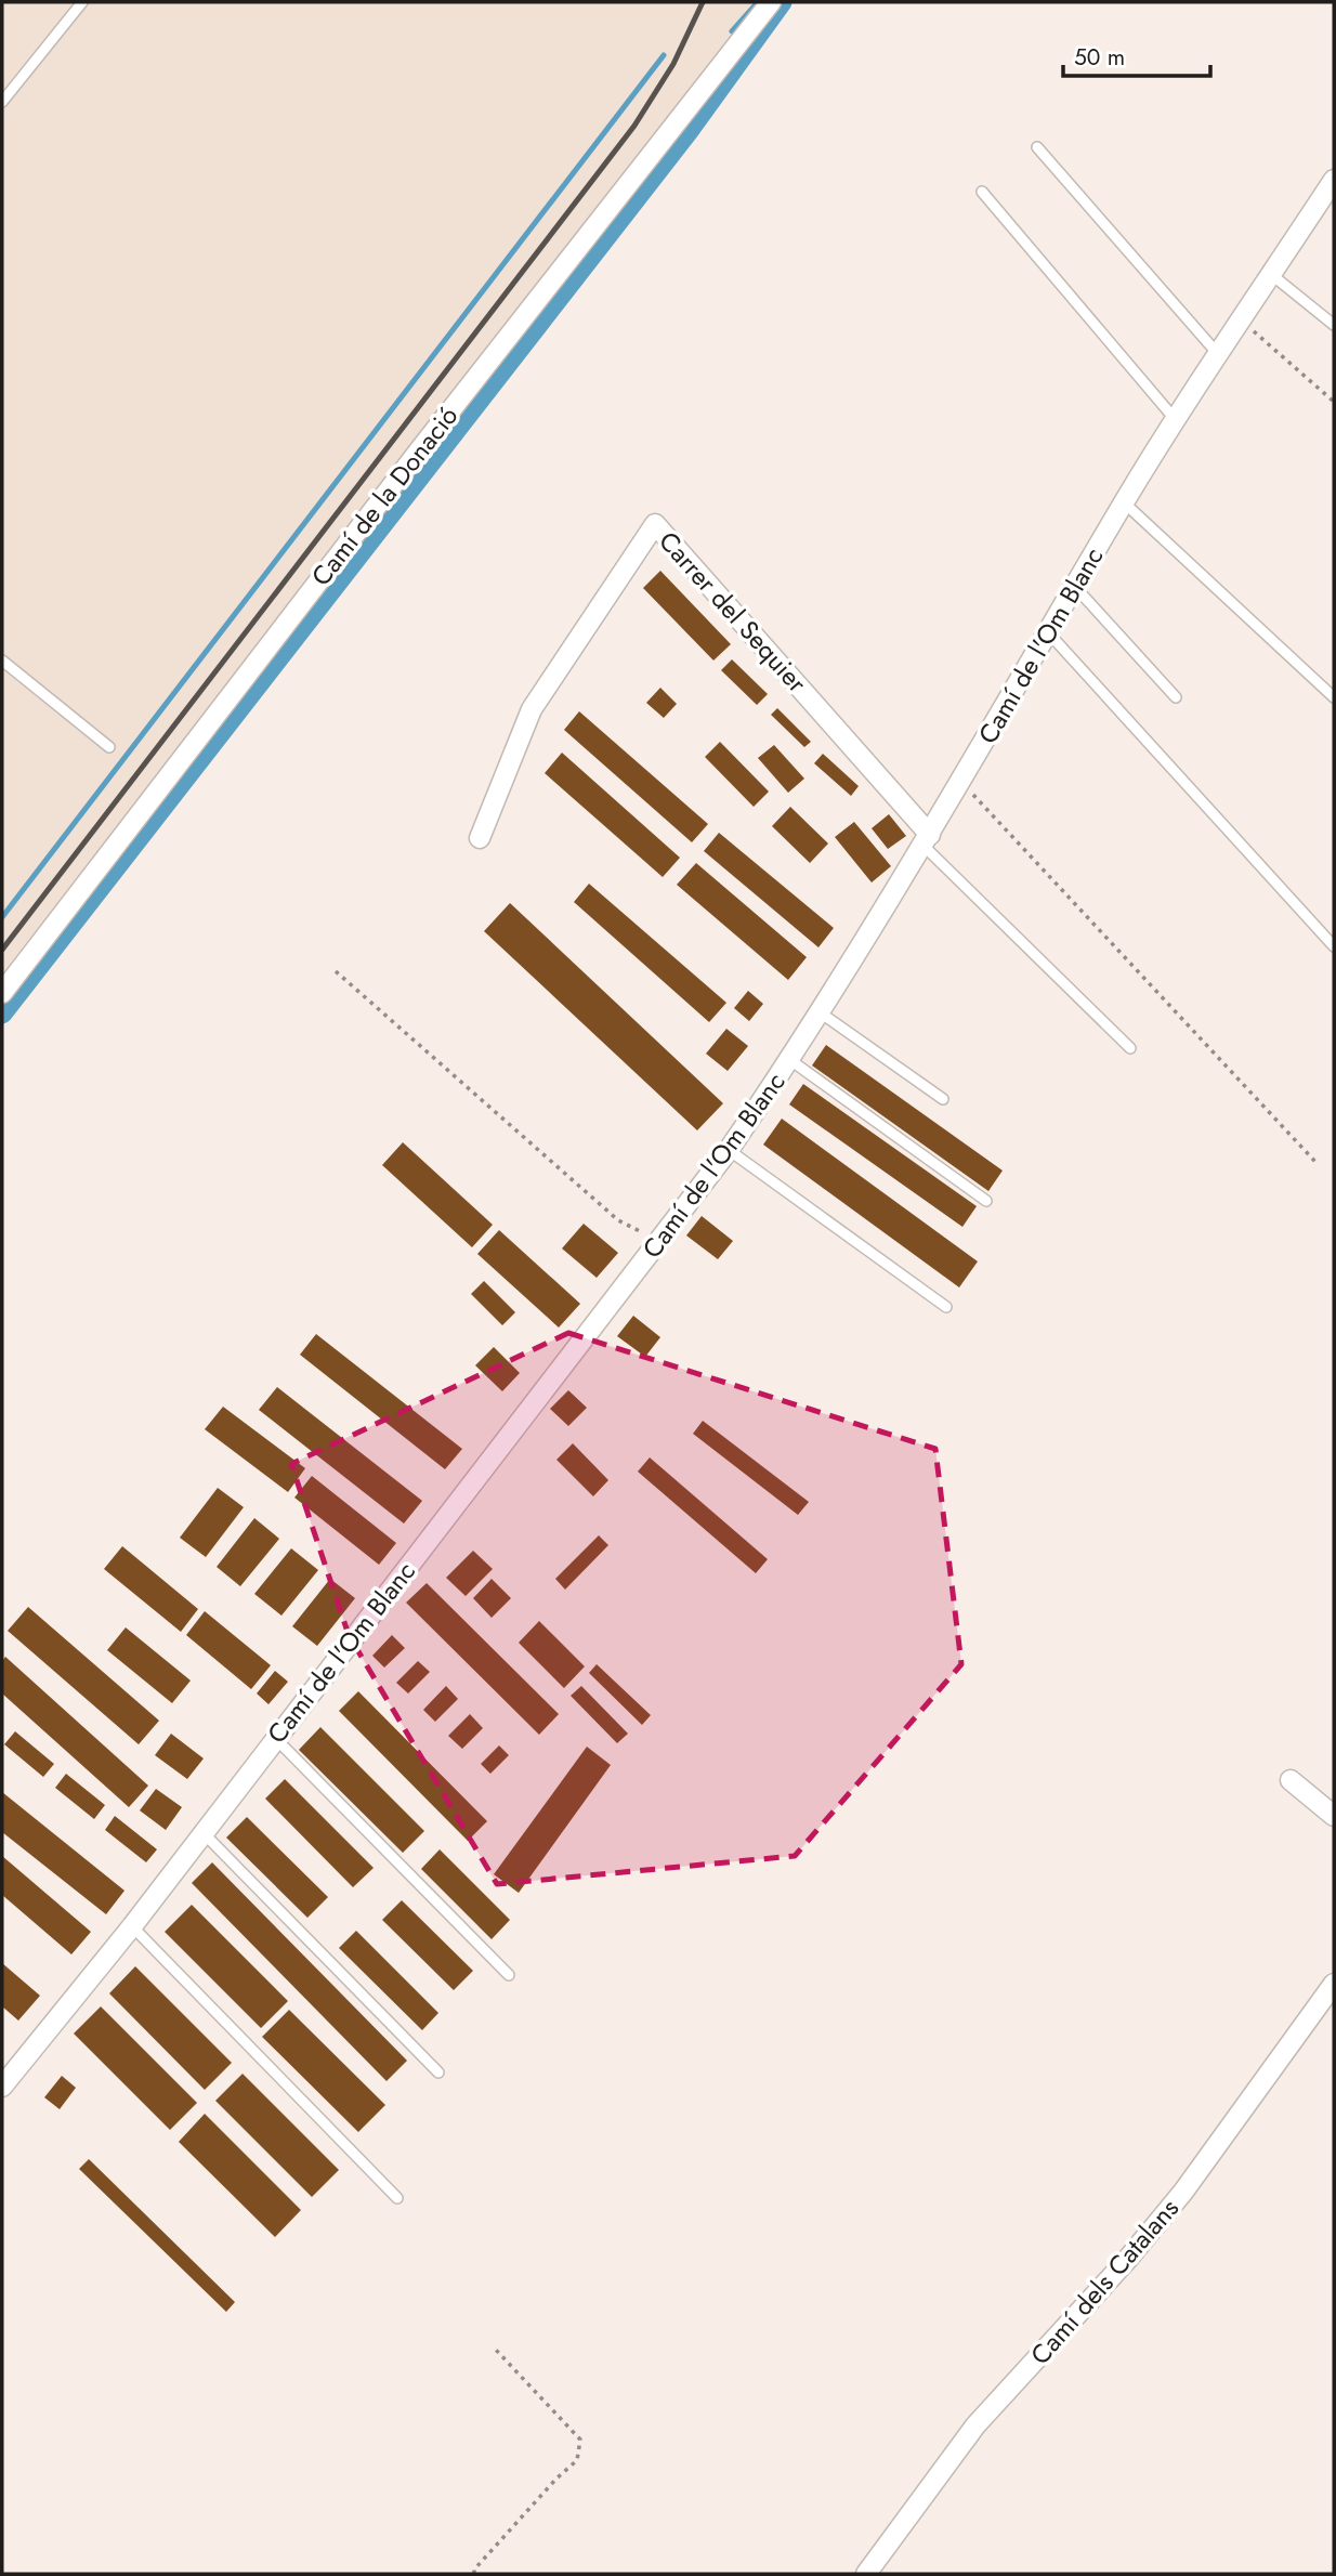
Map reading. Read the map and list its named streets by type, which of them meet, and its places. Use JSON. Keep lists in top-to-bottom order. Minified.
{"streets":{"street":["Camí de la Donació","Carrer del Sequier","Camí de l'Om Blanc","Camí dels Catalans"]},"crossings":[["Carrer del Sequier","Camí de l'Om Blanc"]],"scale_bar":"50 m"}
